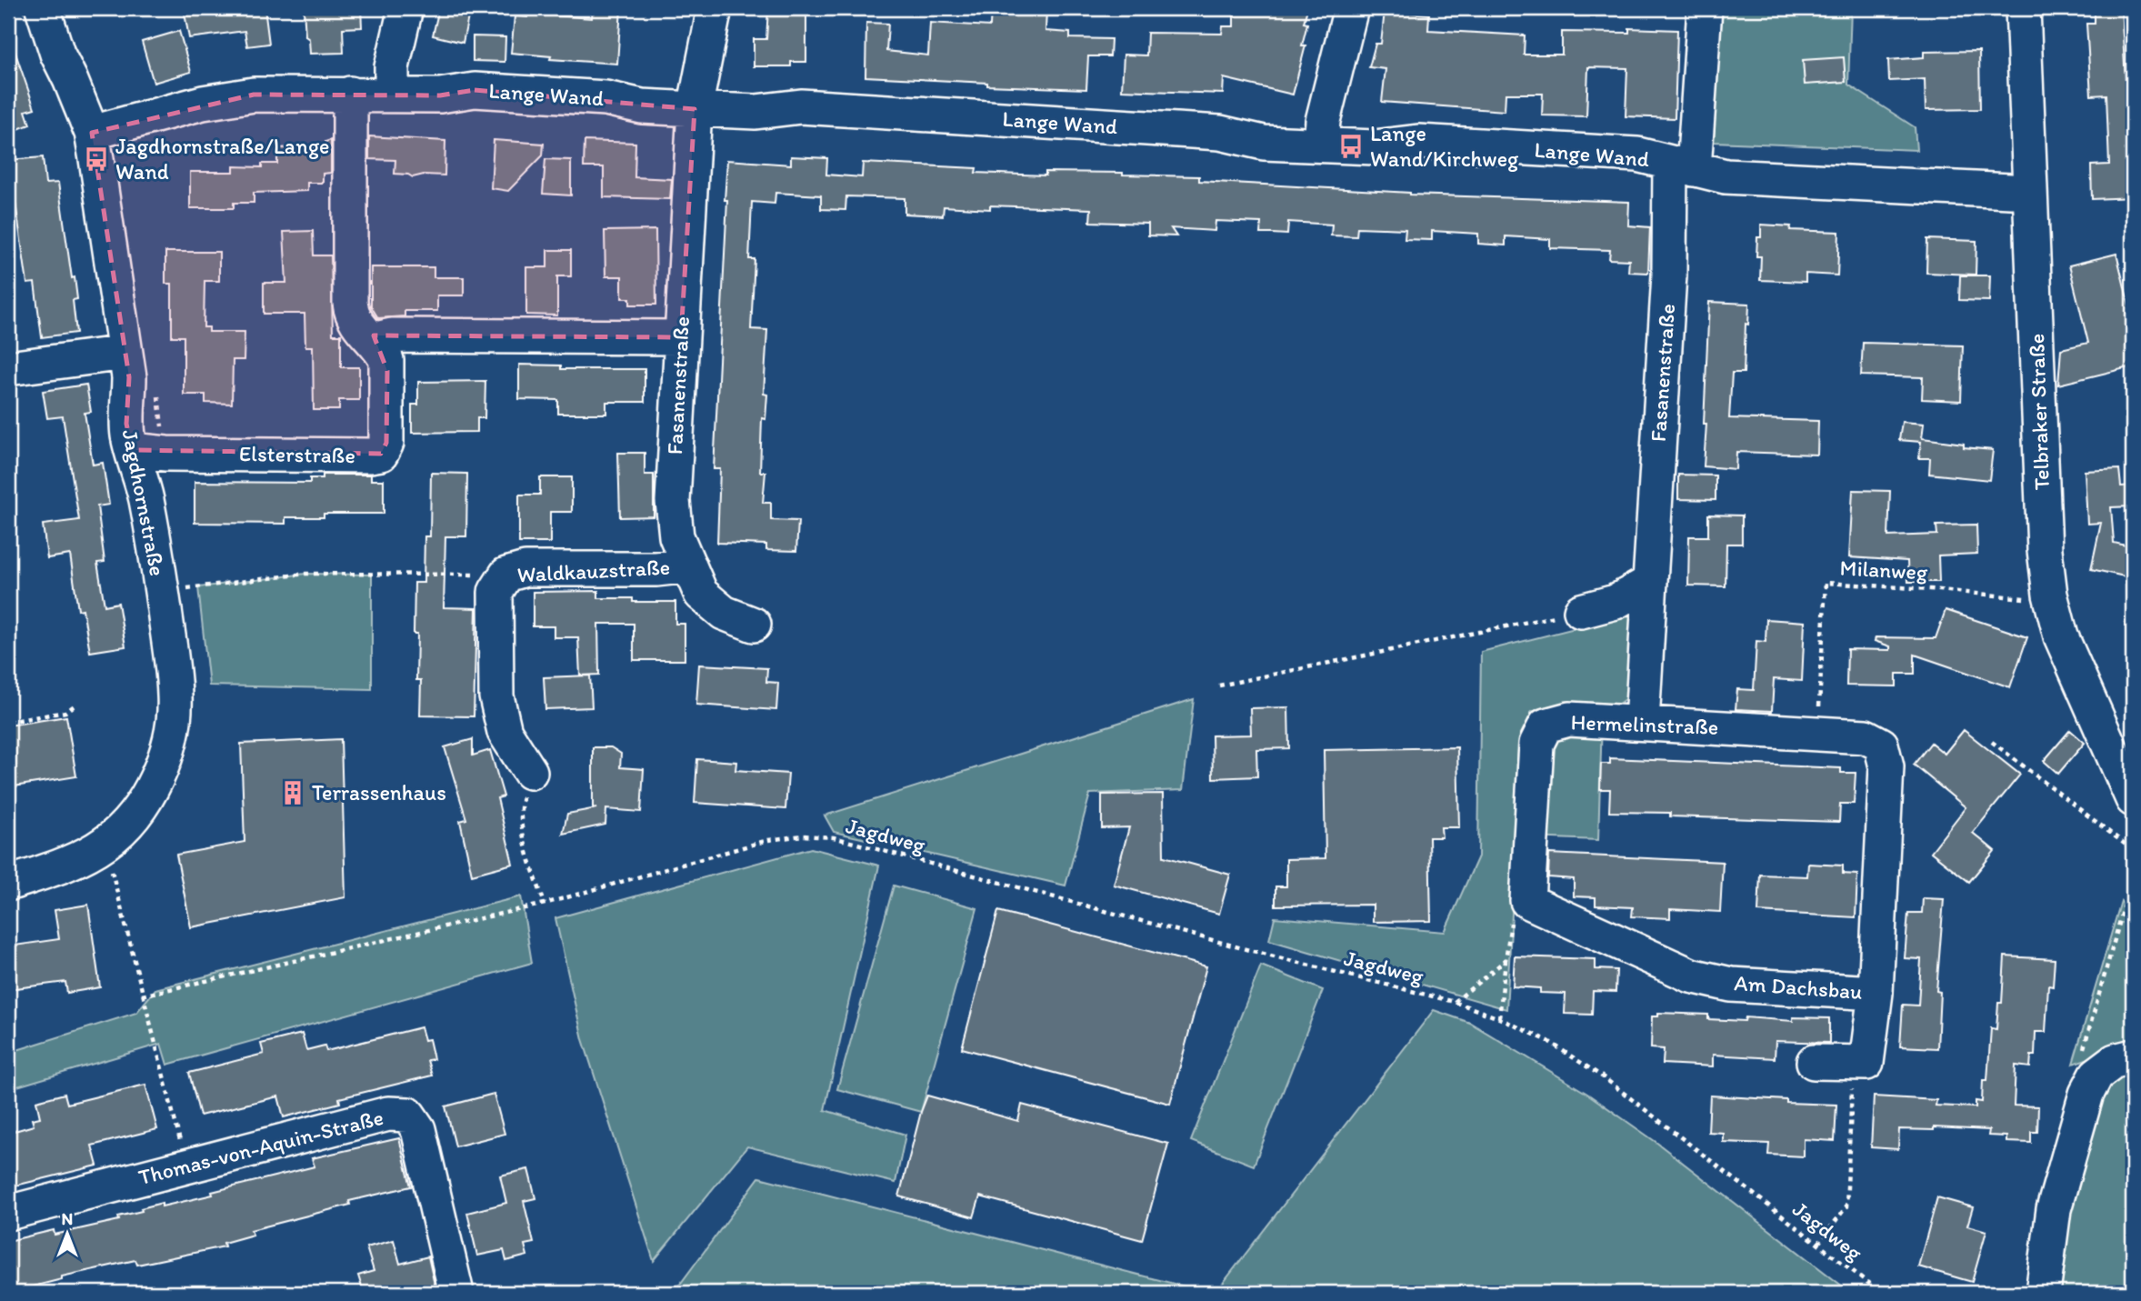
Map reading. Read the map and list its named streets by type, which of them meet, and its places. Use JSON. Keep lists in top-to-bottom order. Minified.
{"streets":{"street":["Lange Wand","Fasanenstraße","Telbraker Straße","Elsterstraße","Jagdhornstraße","Waldkauzstraße","Hermelinstraße","Am Dachsbau","Thomas-von-Aquin-Straße"],"path":["Milanweg","Jagdweg"]},"crossings":[["Lange Wand","Fasanenstraße"],["Lange Wand","Telbraker Straße"],["Lange Wand","Elsterstraße"],["Lange Wand","Jagdhornstraße"],["Fasanenstraße","Waldkauzstraße"],["Fasanenstraße","Hermelinstraße"],["Telbraker Straße","Milanweg"],["Elsterstraße","Jagdhornstraße"],["Milanweg","Hermelinstraße"],["Hermelinstraße","Am Dachsbau"]],"places":{"bus stop":["Lange Wand/Kirchweg","Jagdhornstraße/Lange Wand"],"building":["Terrassenhaus"]},"north":"top"}
